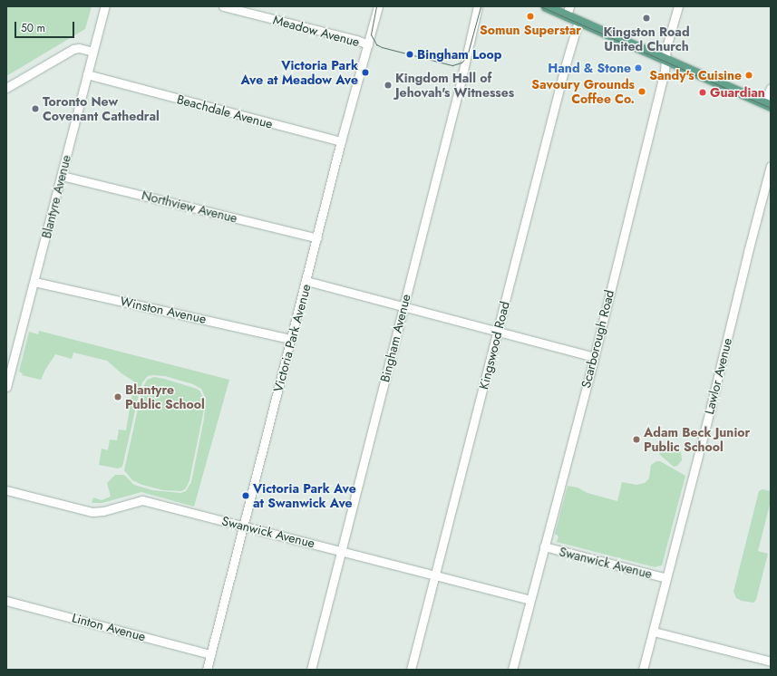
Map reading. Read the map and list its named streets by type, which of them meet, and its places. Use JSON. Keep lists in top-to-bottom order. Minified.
{"streets":{"street":["Meadow Avenue","Beachdale Avenue","Blantyre Avenue","Northview Avenue","Winston Avenue","Victoria Park Avenue","Bingham Avenue","Scarborough Road","Kingswood Road","Lawlor Avenue","Swanwick Avenue","Linton Avenue"]},"crossings":[["Meadow Avenue","Victoria Park Avenue"],["Beachdale Avenue","Blantyre Avenue"],["Beachdale Avenue","Victoria Park Avenue"],["Blantyre Avenue","Northview Avenue"],["Blantyre Avenue","Winston Avenue"],["Northview Avenue","Victoria Park Avenue"],["Winston Avenue","Victoria Park Avenue"],["Victoria Park Avenue","Swanwick Avenue"],["Victoria Park Avenue","Linton Avenue"],["Bingham Avenue","Swanwick Avenue"],["Scarborough Road","Swanwick Avenue"],["Kingswood Road","Swanwick Avenue"],["Lawlor Avenue","Swanwick Avenue"]],"places":["Somun Superstar","Kingston Road United Church","Bingham Loop","Hand & Stone","Victoria Park Ave at Meadow Ave","Sandy's Cuisine","Kingdom Hall of Jehovah's Witnesses","Savoury Grounds Coffee Co.","Guardian","Toronto New Covenant Cathedral","Blantyre Public School","Adam Beck Junior Public School","Victoria Park Ave at Swanwick Ave"],"scale_bar":"50 m"}
